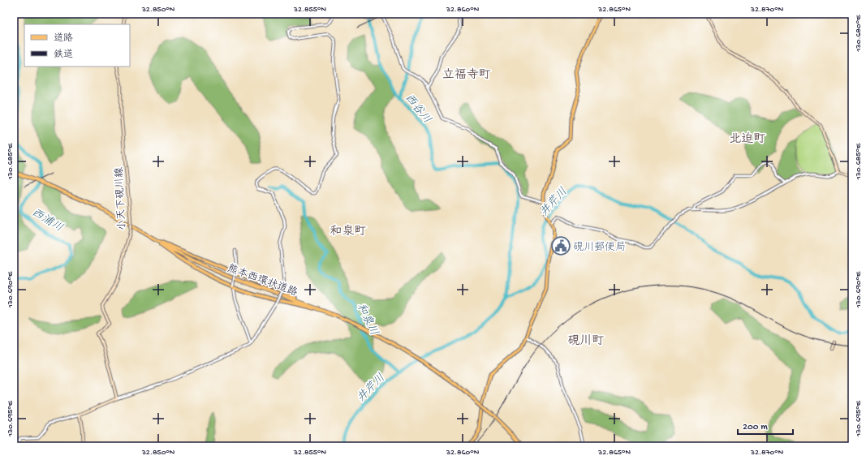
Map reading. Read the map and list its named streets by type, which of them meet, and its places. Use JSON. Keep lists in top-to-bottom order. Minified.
{"streets":{"highway":["熊本西環状道路"],"main road":["小天下硯川線"]},"districts":["立福寺町","北迫町","和泉町","硯川町"],"water":["西谷川","井芹川","西浦川","和泉川"],"places":{"public building":["硯川郵便局"]},"legend":["道路","鉄道"],"scale_bar":"200 m","coordinates":["32.850°N","32.855°N","32.860°N","32.865°N","32.870°N","130.680°E","130.685°E","130.690°E","130.695°E"]}
